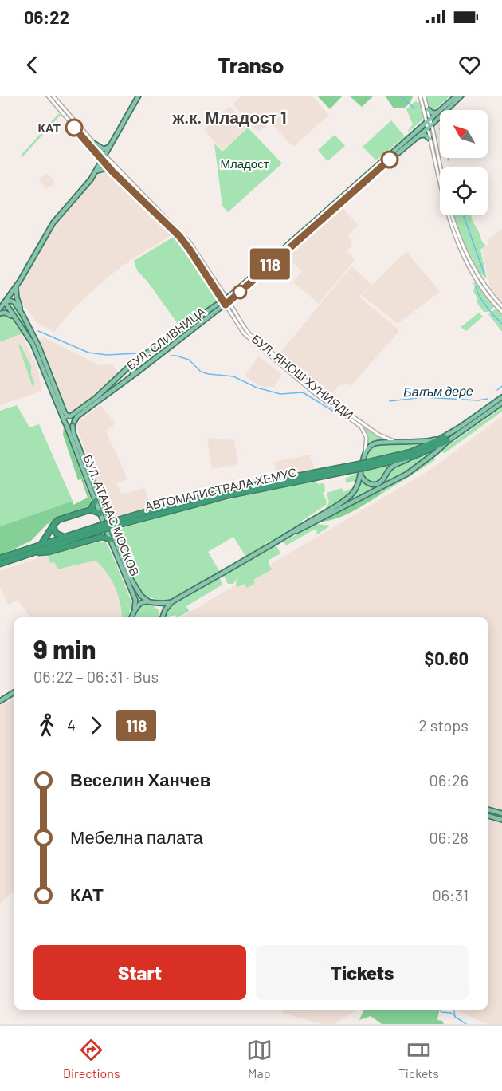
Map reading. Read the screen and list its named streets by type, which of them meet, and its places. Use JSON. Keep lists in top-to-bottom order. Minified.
{"streets":{"highway":["АВТОМАГИСТРАЛА ХЕМУС"],"main road":["БУЛ. СЛИВНИЦА","БУЛ. АТАНАС МОСКОВ"],"street":["БУЛ. ЯНОШ ХУНИЯДИ"]},"crossings":[["БУЛ. СЛИВНИЦА","БУЛ. ЯНОШ ХУНИЯДИ"],["БУЛ. СЛИВНИЦА","БУЛ. АТАНАС МОСКОВ"]],"districts":["ж.к. Младост 1"],"water":["Балъм дере"],"parks":["Младост"],"places":["КАТ"],"lines":["bus line 118"],"north":"top left","page":{"status":"06:22","header":"Transo","on_map":"118","heading":["9 min","06:22 – 06:31 · Bus","$0.60"],"legs":["4","118","2 stops"],"list":[{"name":"Веселин Ханчев","value":"06:26"},{"name":"Мебелна палата","value":"06:28"},{"name":"КАТ","value":"06:31"}],"buttons":["Start","Tickets"],"tabs":["Directions","Map","Tickets"]}}
